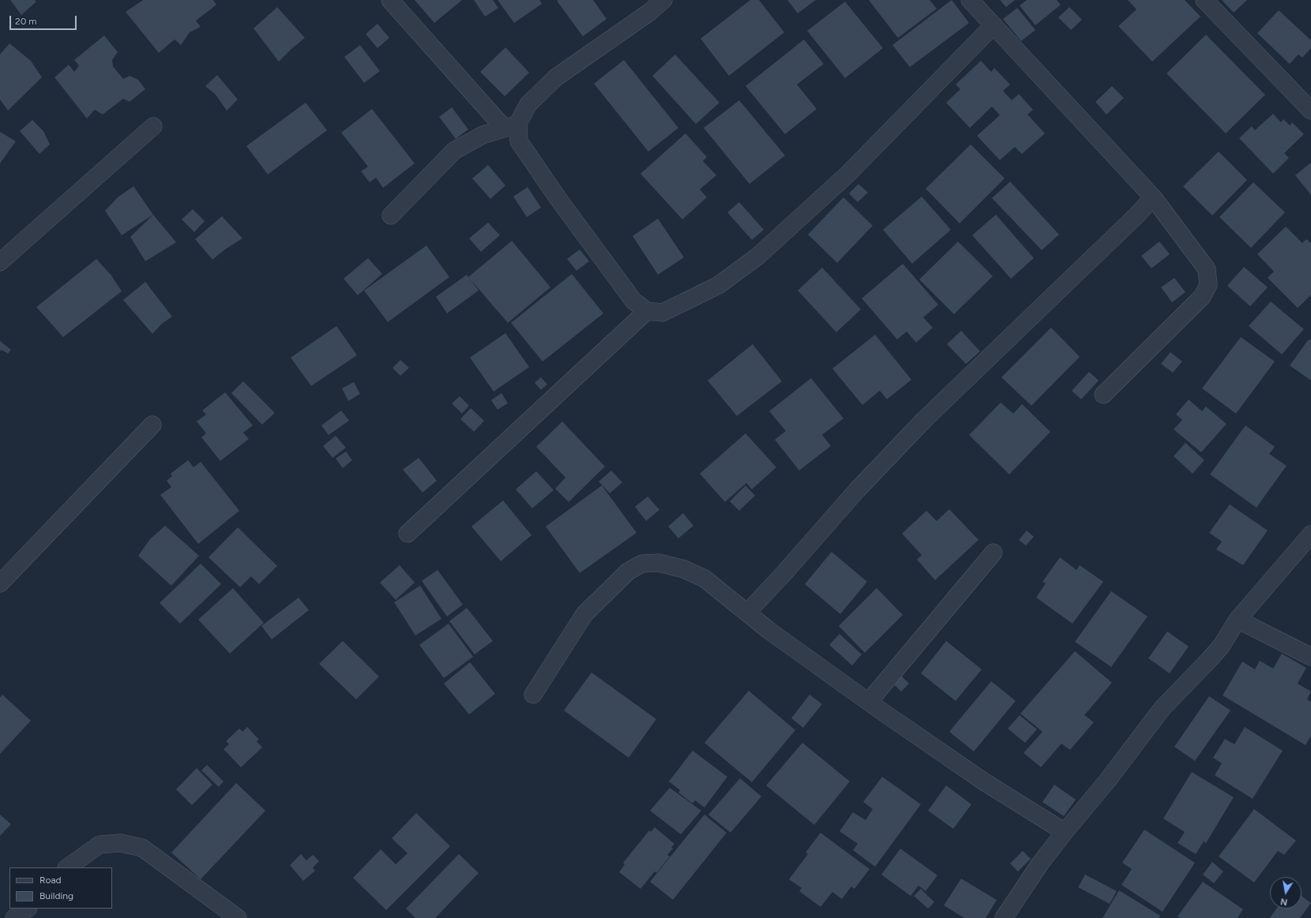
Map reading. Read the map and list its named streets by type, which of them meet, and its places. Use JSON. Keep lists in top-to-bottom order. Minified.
{"legend":["Road","Building"],"scale_bar":"20 m","north":"bottom"}
